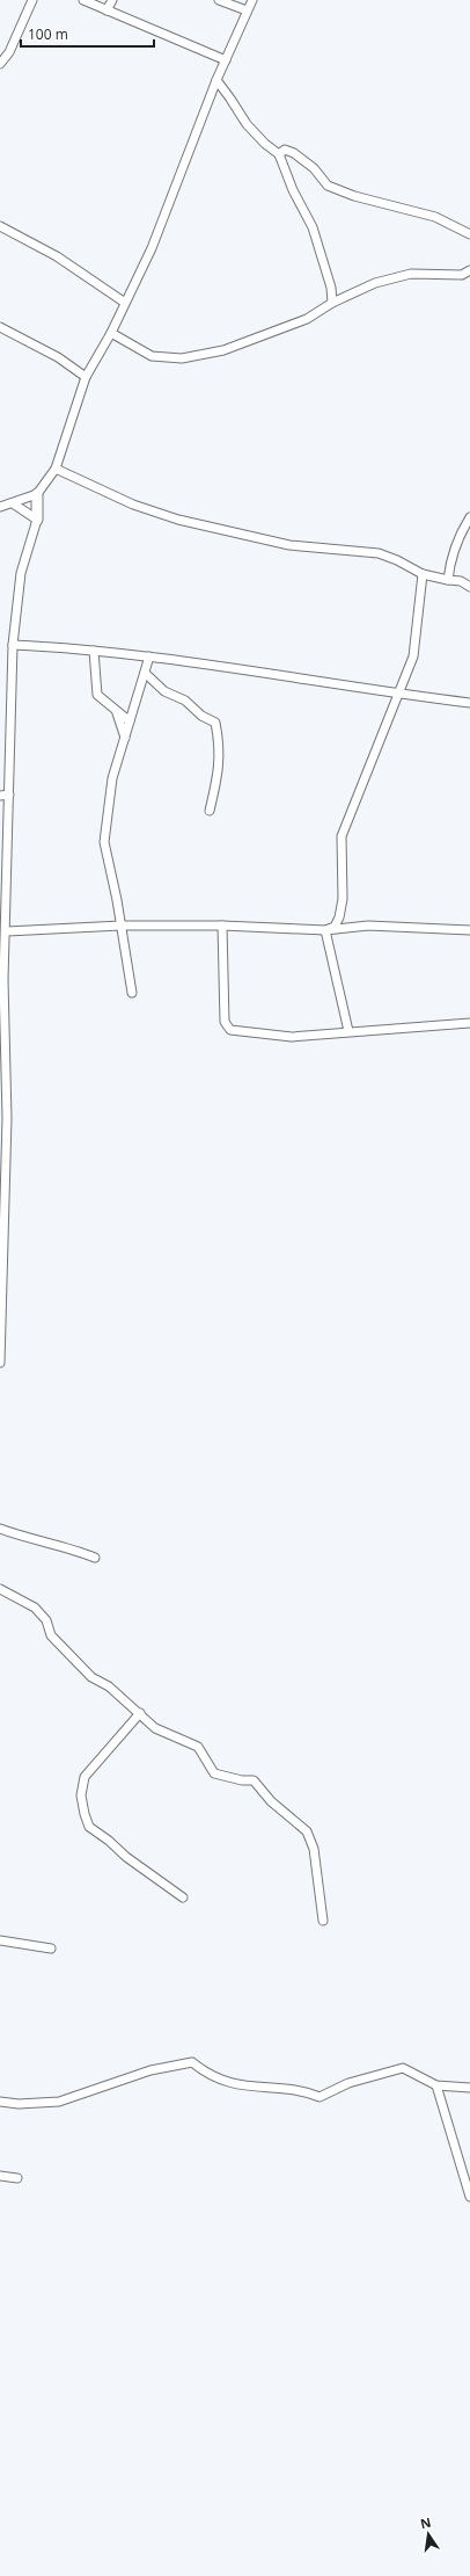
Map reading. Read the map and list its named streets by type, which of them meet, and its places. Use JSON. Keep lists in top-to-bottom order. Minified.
{"scale_bar":"100 m","north":"top"}
